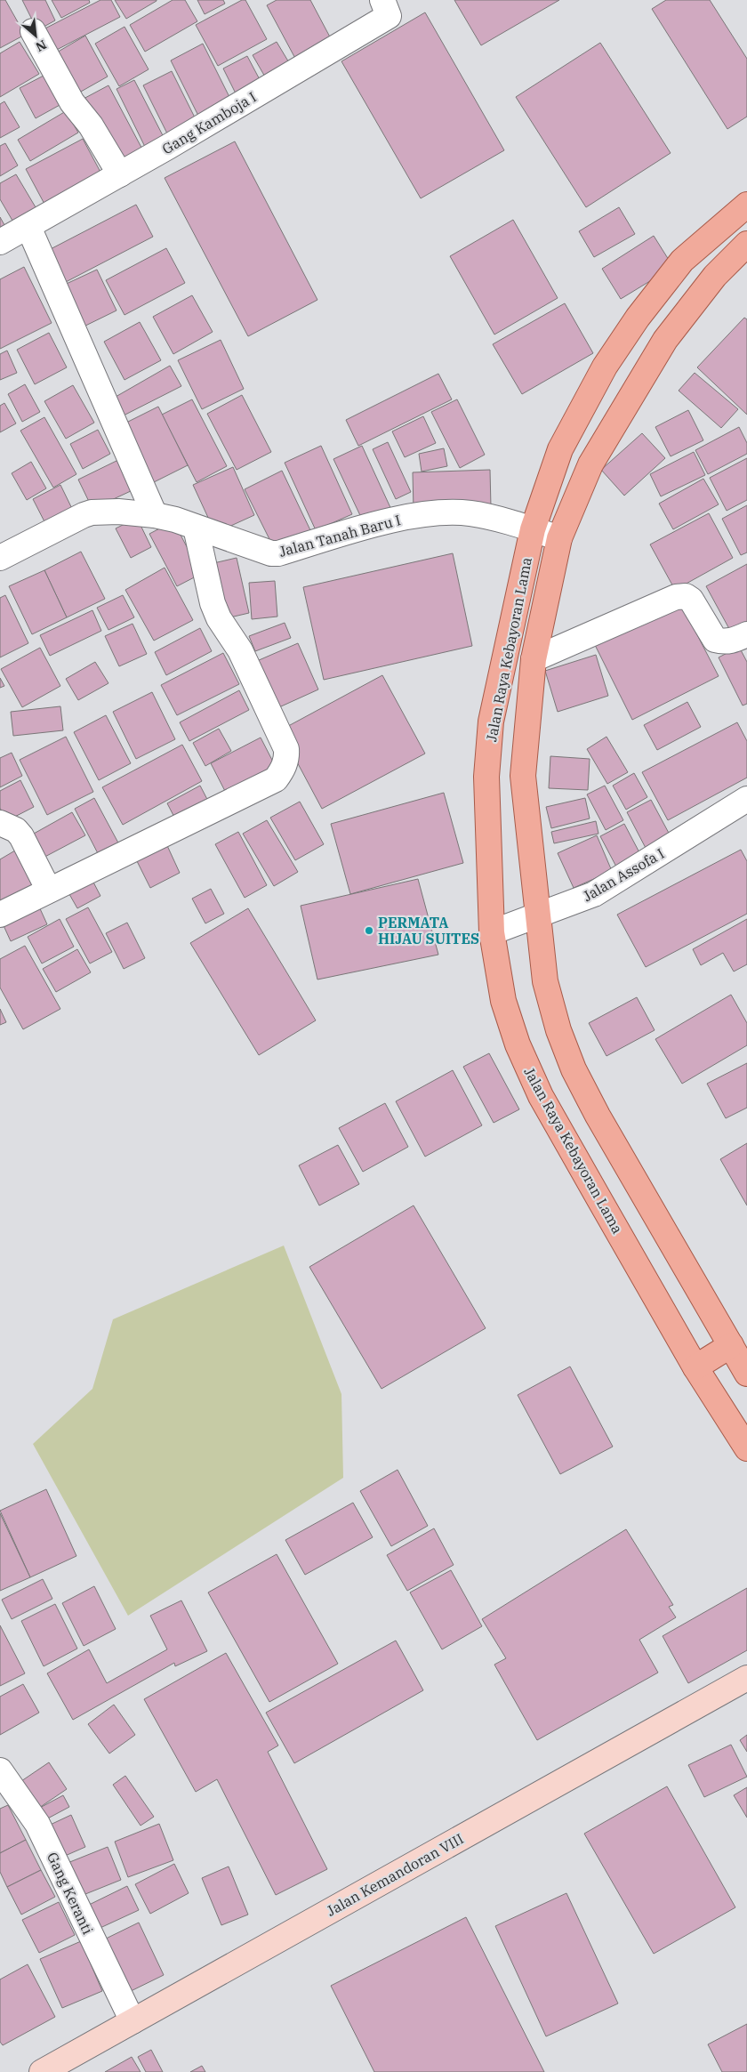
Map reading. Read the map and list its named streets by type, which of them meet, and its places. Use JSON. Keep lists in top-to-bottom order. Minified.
{"streets":{"main road":["Jalan Raya Kebayoran Lama"],"street":["Gang Kamboja I","Jalan Tanah Baru I","Jalan Assofa I","Jalan Kemandoran VIII","Gang Keranti"]},"crossings":[["Jalan Tanah Baru I","Jalan Raya Kebayoran Lama"],["Jalan Raya Kebayoran Lama","Jalan Assofa I"],["Jalan Kemandoran VIII","Gang Keranti"]],"places":["PERMATA HIJAU SUITES"],"north":"bottom right"}
